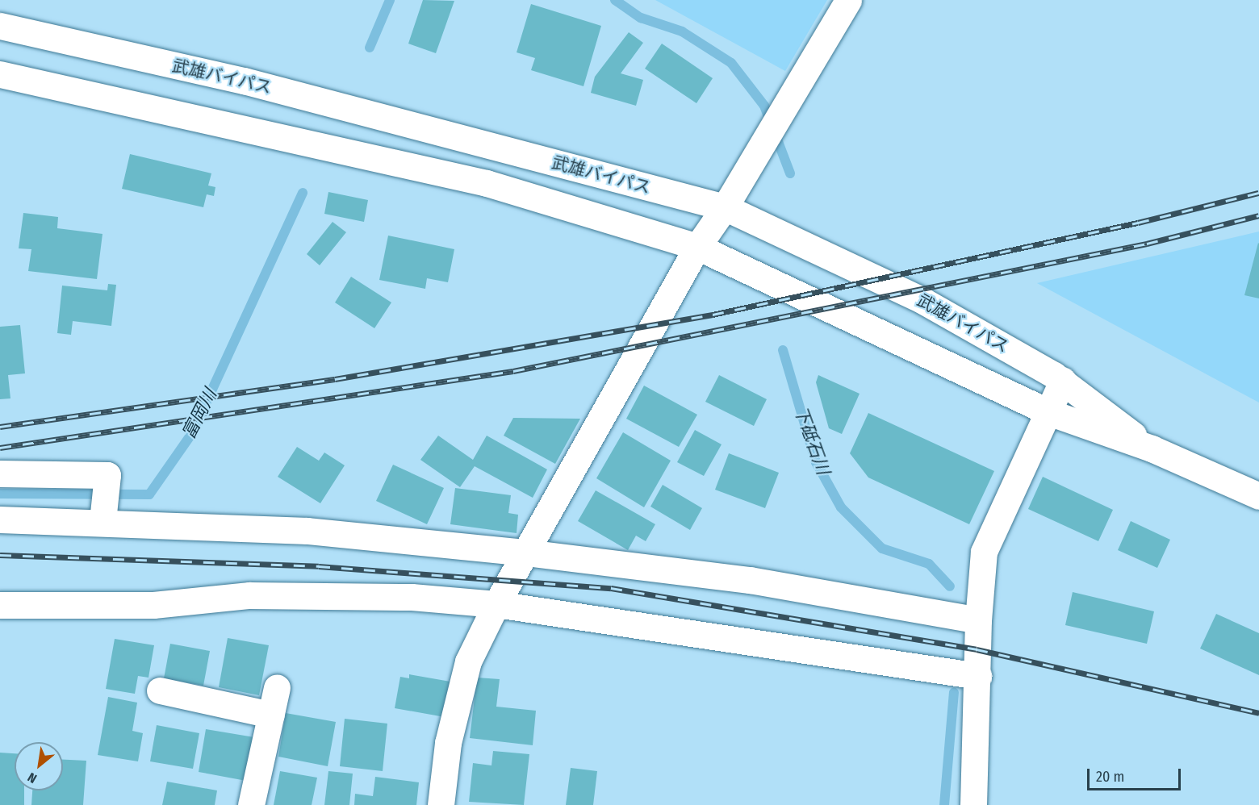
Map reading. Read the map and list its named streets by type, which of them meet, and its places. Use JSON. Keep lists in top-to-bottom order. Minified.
{"streets":{"main road":["武雄バイパス"]},"water":["富岡川","下砥石川"],"scale_bar":"20 m","north":"bottom left"}
